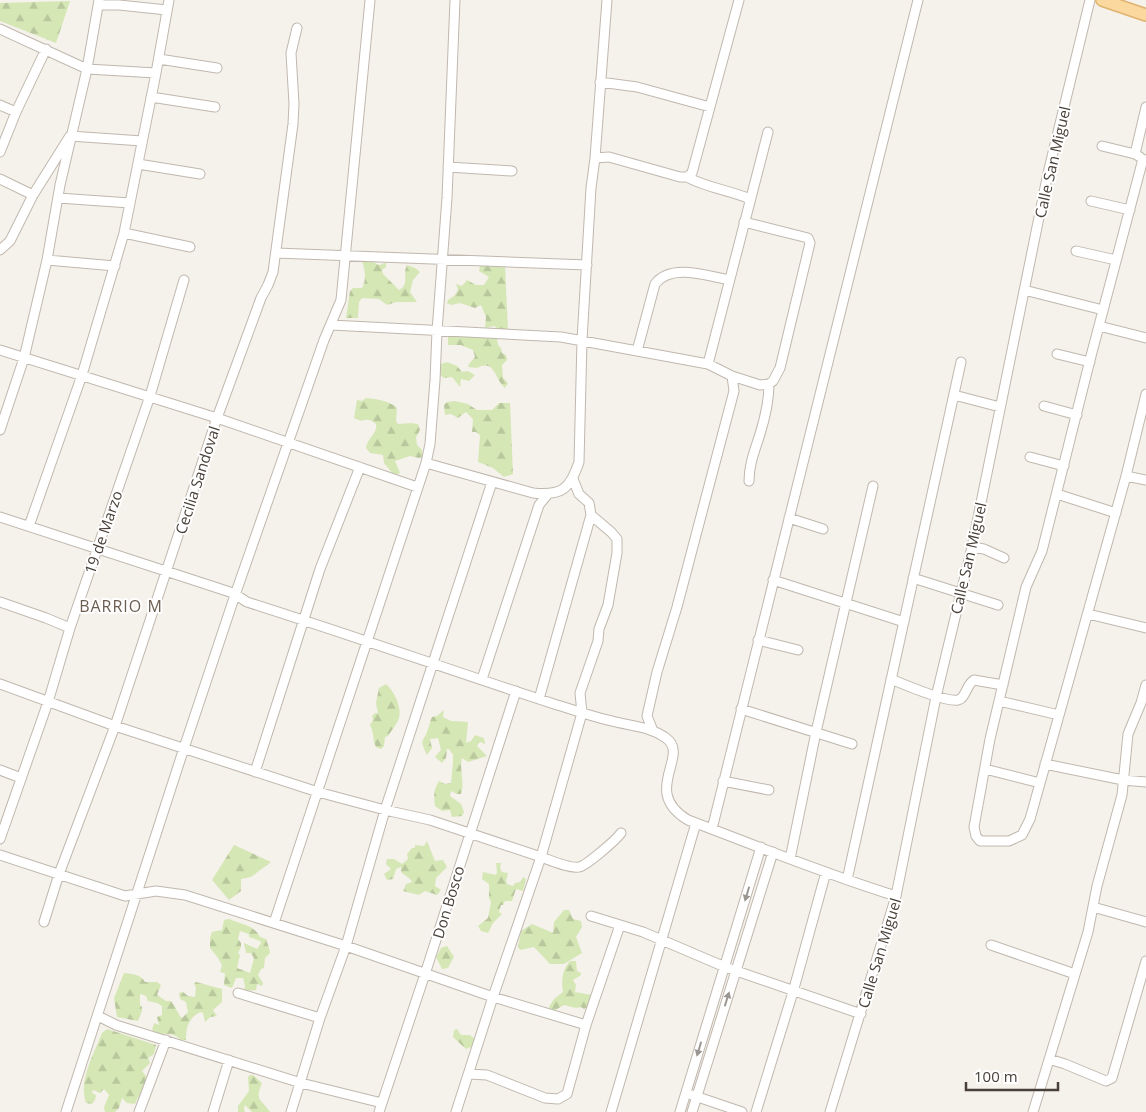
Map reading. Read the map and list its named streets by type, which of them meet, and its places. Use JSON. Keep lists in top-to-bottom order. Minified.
{"streets":{"street":["Calle San Miguel","Cecilia Sandoval","19 de Marzo","Don Bosco"]},"districts":["BARRIO M"],"scale_bar":"100 m"}
